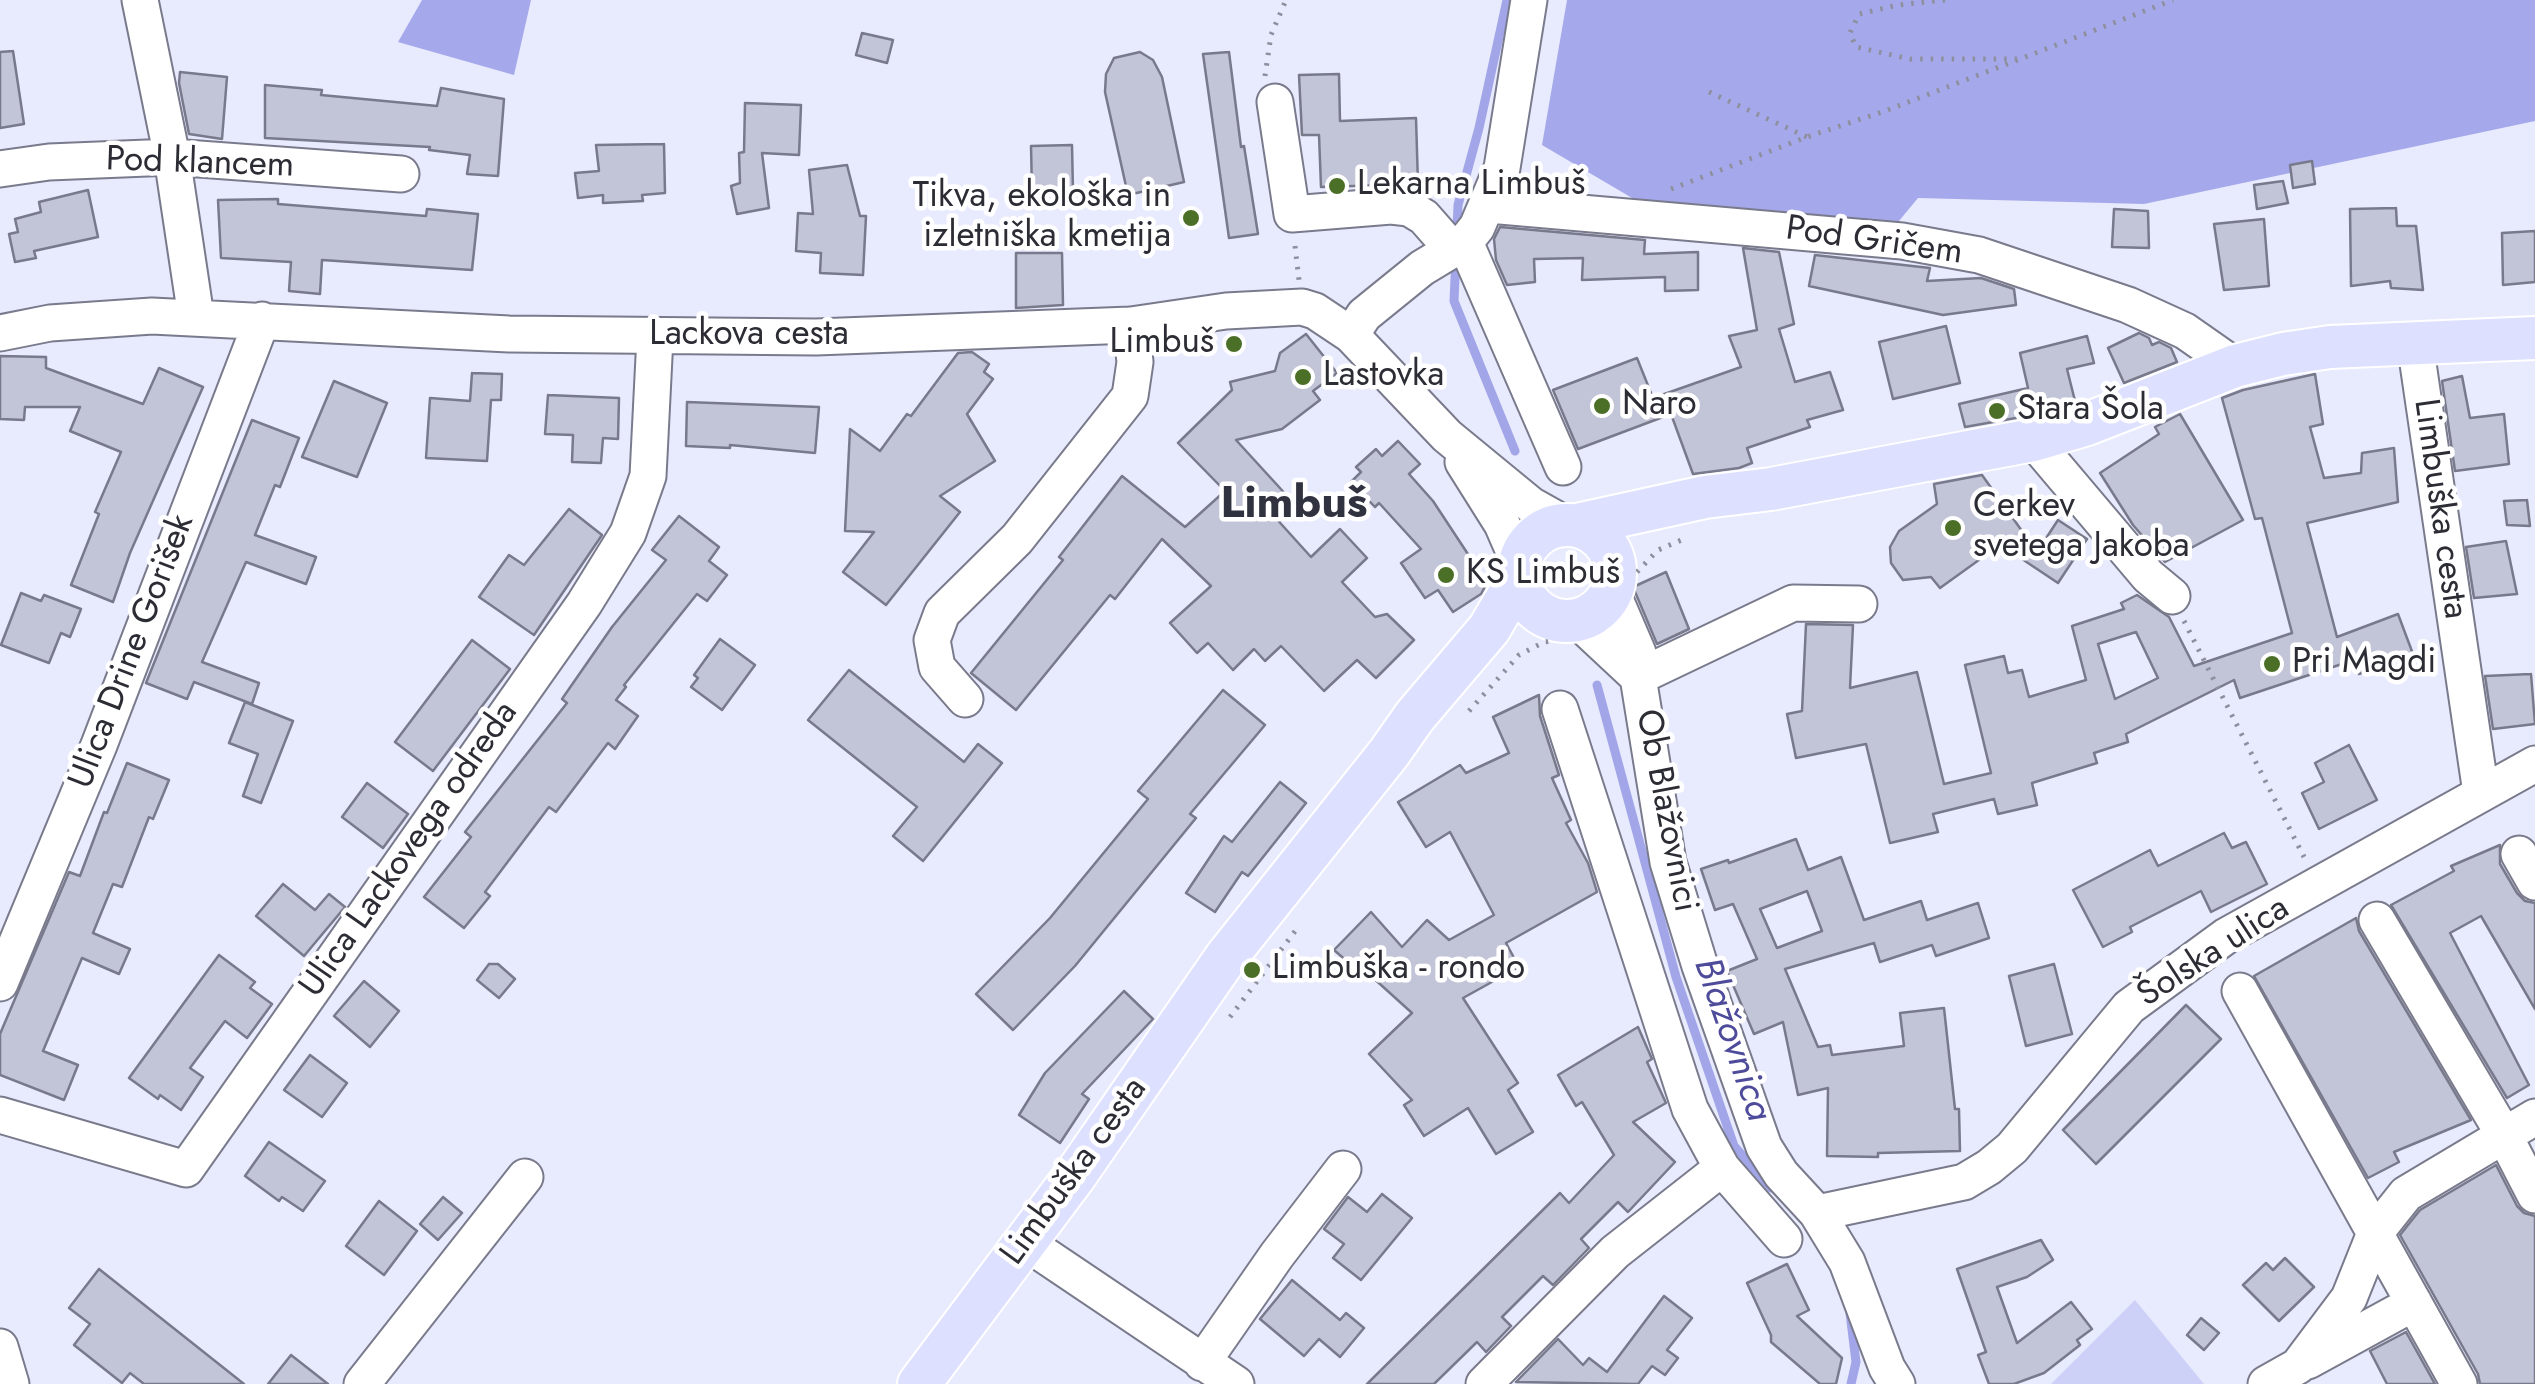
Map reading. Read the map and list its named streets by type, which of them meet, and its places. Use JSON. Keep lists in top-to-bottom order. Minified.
{"streets":{"main road":["Limbuška cesta"],"street":["Pod klancem","Pod Gričem","Lackova cesta","Ulica Drine Gorišek","Ob Blažovnici","Ulica Lackovega odreda","Šolska ulica"]},"crossings":[["Lackova cesta","Ulica Drine Gorišek"],["Lackova cesta","Ulica Lackovega odreda"],["Limbuška cesta","Šolska ulica"],["Ob Blažovnici","Šolska ulica"]],"districts":["Limbuš"],"water":["Blažovnica"],"places":["Lekarna Limbuš","Tikva, ekološka in izletniška kmetija","Limbuš","Lastovka","Naro","Stara Šola","Cerkev svetega Jakoba","KS Limbuš","Pri Magdi","Limbuška - rondo"]}
